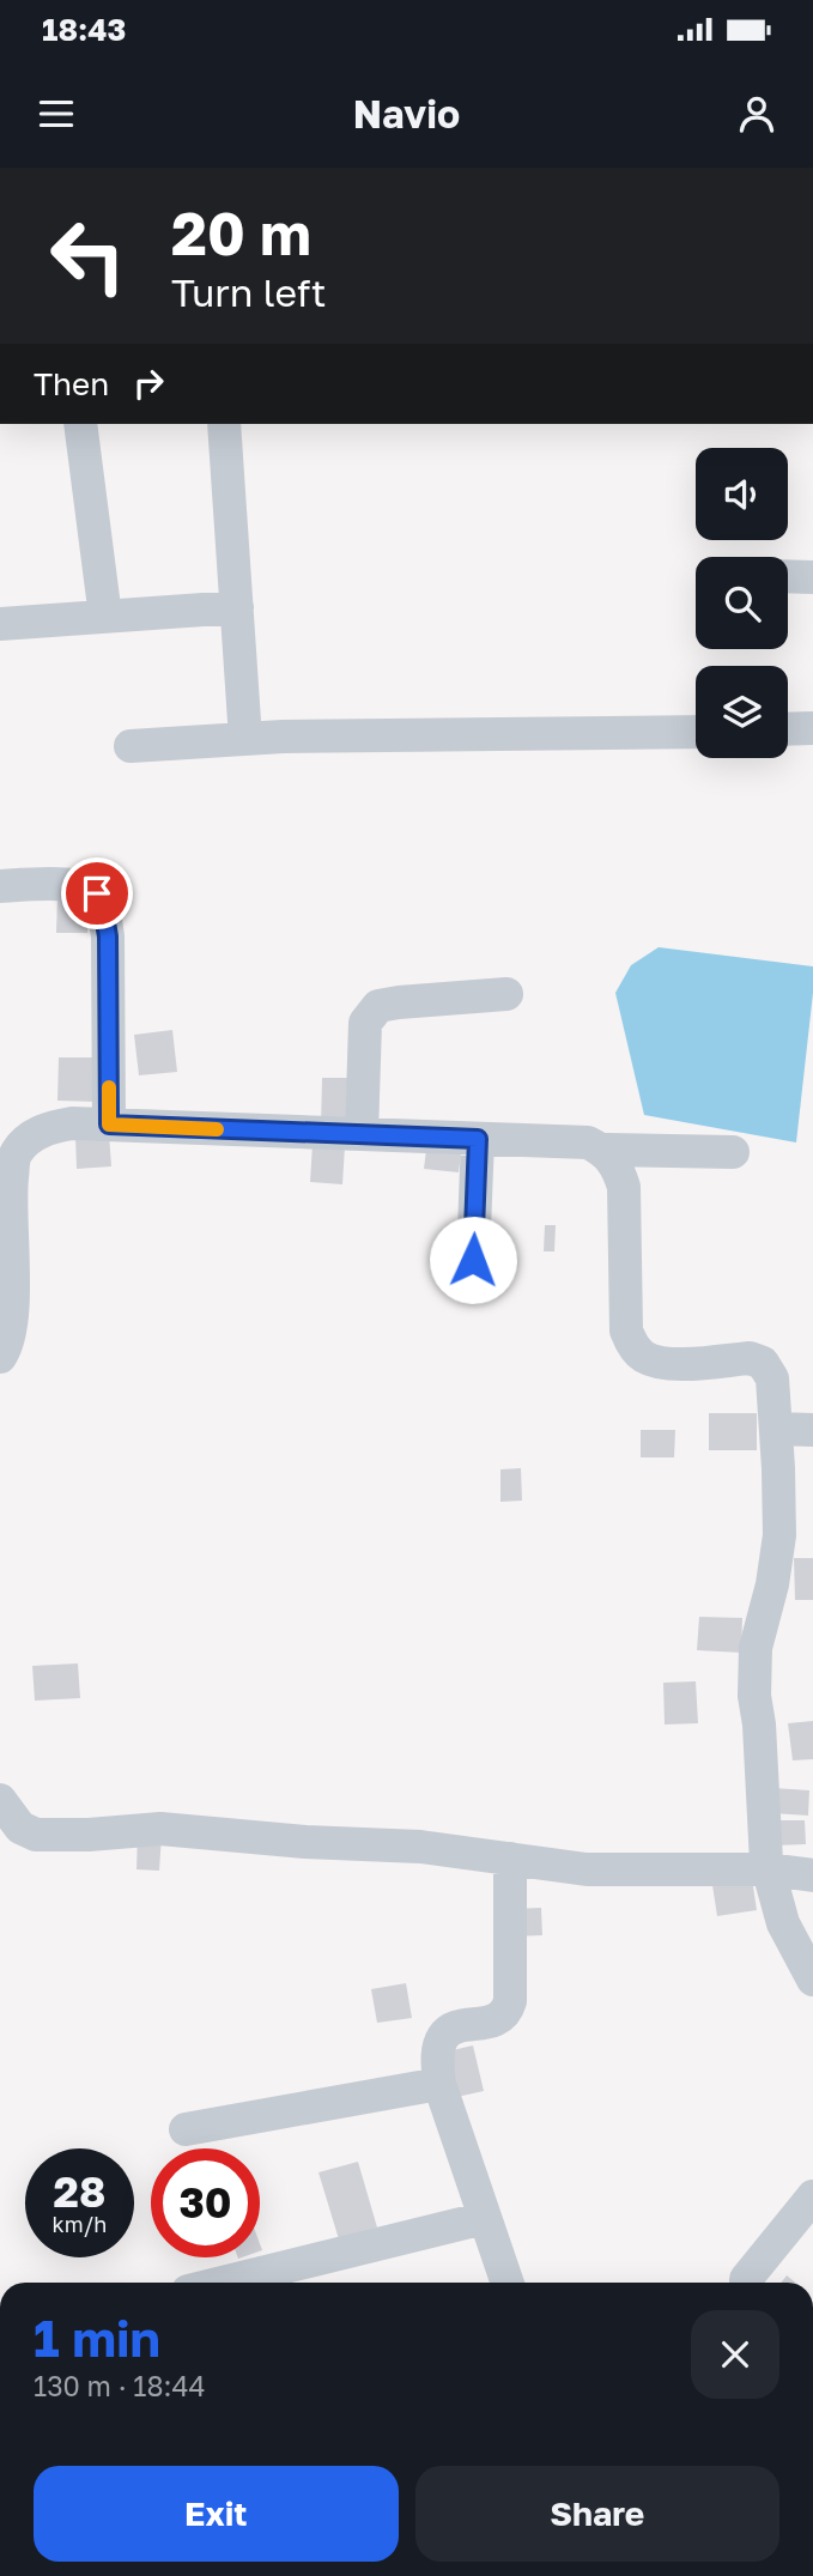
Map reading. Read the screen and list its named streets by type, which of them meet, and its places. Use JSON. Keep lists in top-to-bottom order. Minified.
{"page":{"status":"18:43","header":"Navio","turn":["20 m","Turn left"],"then":"Then","speed":"28 km/h","limit":"30","heading":["1 min","130 m · 18:44"],"buttons":["Exit","Share"]}}
